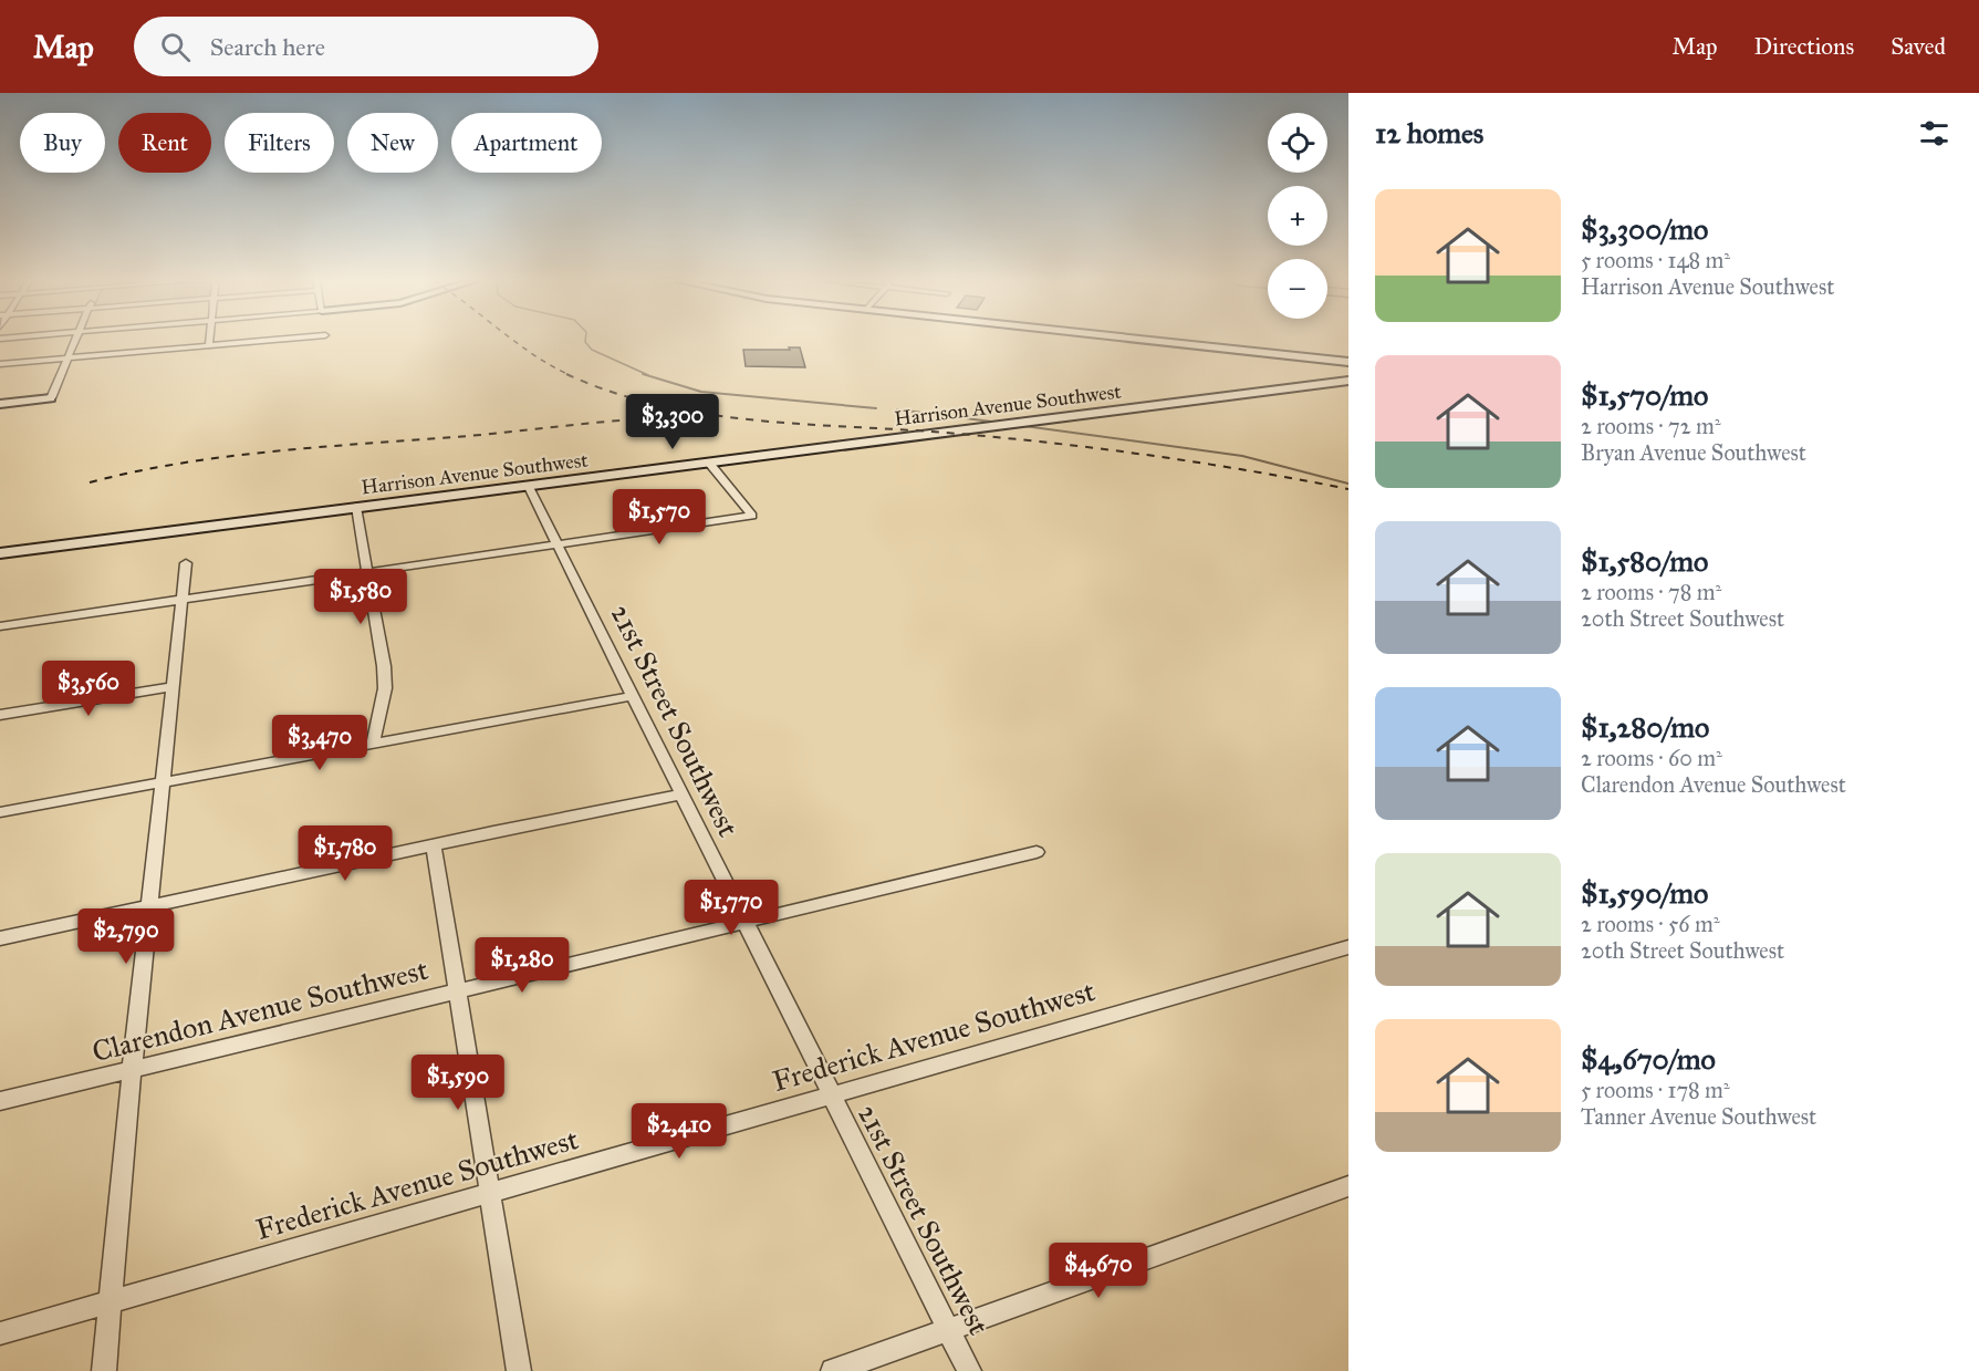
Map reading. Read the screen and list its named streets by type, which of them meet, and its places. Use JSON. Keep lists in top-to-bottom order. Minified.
{"streets":{"street":["Harrison Avenue Southwest","21st Street Southwest","Clarendon Avenue Southwest","Frederick Avenue Southwest"]},"crossings":[["Harrison Avenue Southwest","21st Street Southwest"],["21st Street Southwest","Clarendon Avenue Southwest"],["21st Street Southwest","Frederick Avenue Southwest"]],"page":{"header":"Map","search":"Search here","nav":["Map","Directions","Saved"],"heading":"12 homes","map_buttons":["+","−"],"chip":["Buy","Rent","Filters","New","Apartment"],"list":[{"name":"$3,300/mo","note":"5 rooms · 148 m² · Harrison Avenue Southwest"},{"name":"$1,570/mo","note":"2 rooms · 72 m² · Bryan Avenue Southwest"},{"name":"$1,580/mo","note":"2 rooms · 78 m² · 20th Street Southwest"},{"name":"$1,280/mo","note":"2 rooms · 60 m² · Clarendon Avenue Southwest"},{"name":"$1,590/mo","note":"2 rooms · 56 m² · 20th Street Southwest"},{"name":"$4,670/mo","note":"5 rooms · 178 m² · Tanner Avenue Southwest"}],"price":["$3,300","$1,570","$1,580","$3,560","$3,470","$1,780","$1,770","$2,790","$1,280","$1,590","$2,410","$4,670"]}}
